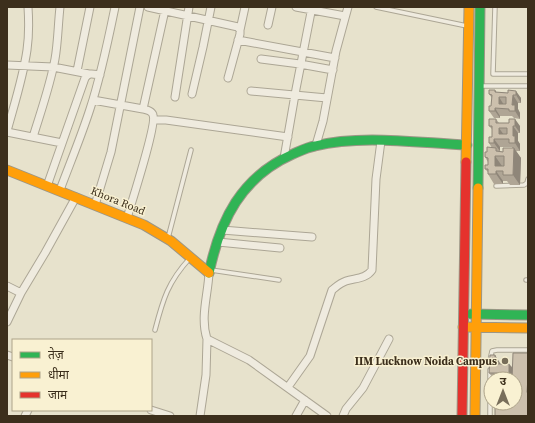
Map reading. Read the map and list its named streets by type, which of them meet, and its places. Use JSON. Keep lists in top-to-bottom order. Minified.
{"streets":{"street":["Khora Road"]},"places":["IIM Lucknow Noida Campus"],"legend":["तेज़","धीमा","जाम"],"north":"top"}
